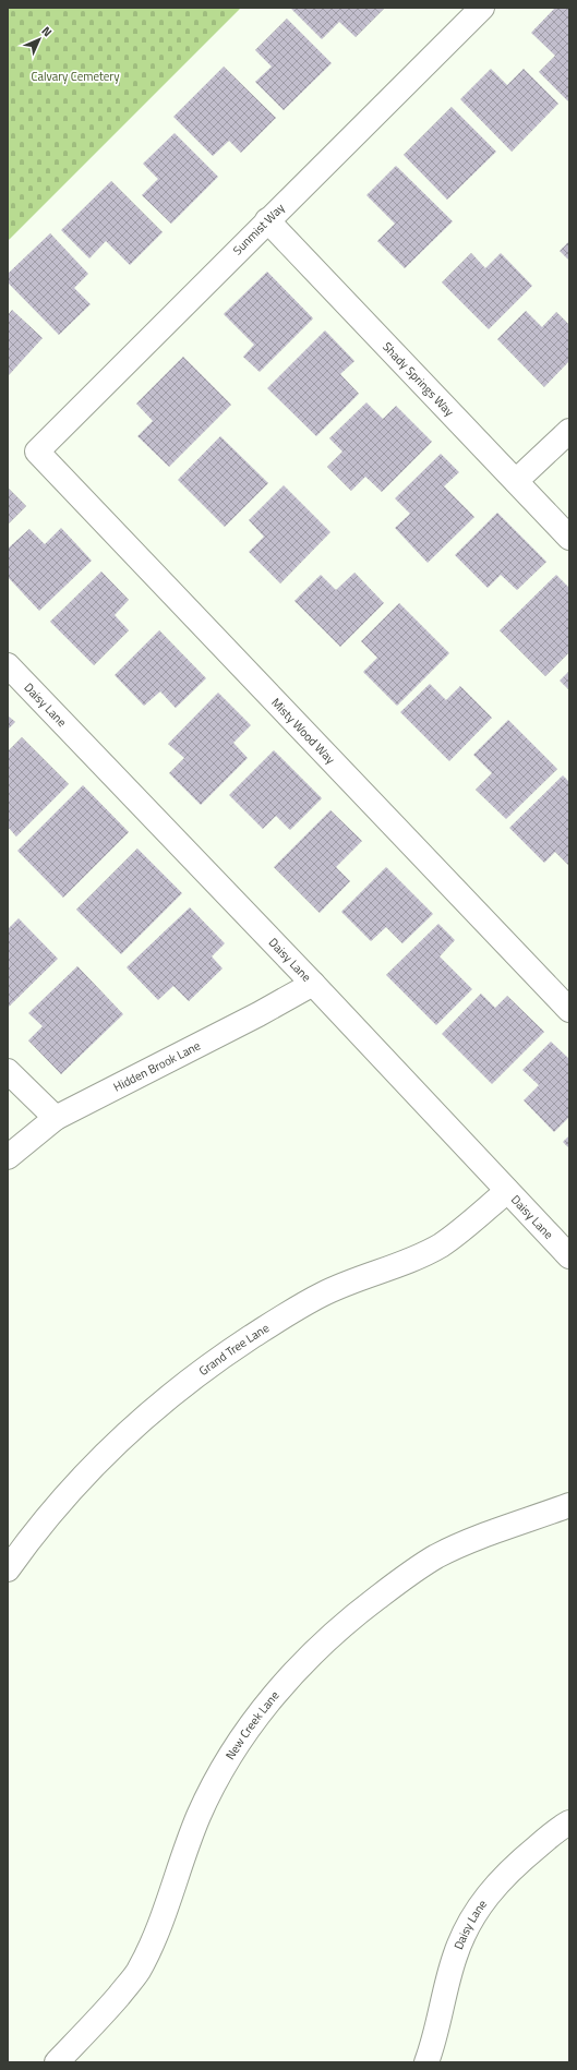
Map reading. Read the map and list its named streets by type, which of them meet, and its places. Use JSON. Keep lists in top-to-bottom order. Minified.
{"streets":{"street":["Sunmist Way","Shady Springs Way","Daisy Lane","Misty Wood Way","Hidden Brook Lane","Grand Tree Lane","New Creek Lane"]},"crossings":[["Sunmist Way","Shady Springs Way"],["Sunmist Way","Misty Wood Way"],["Daisy Lane","Hidden Brook Lane"],["Daisy Lane","Grand Tree Lane"]],"parks":["Calvary Cemetery"],"north":"top right"}
